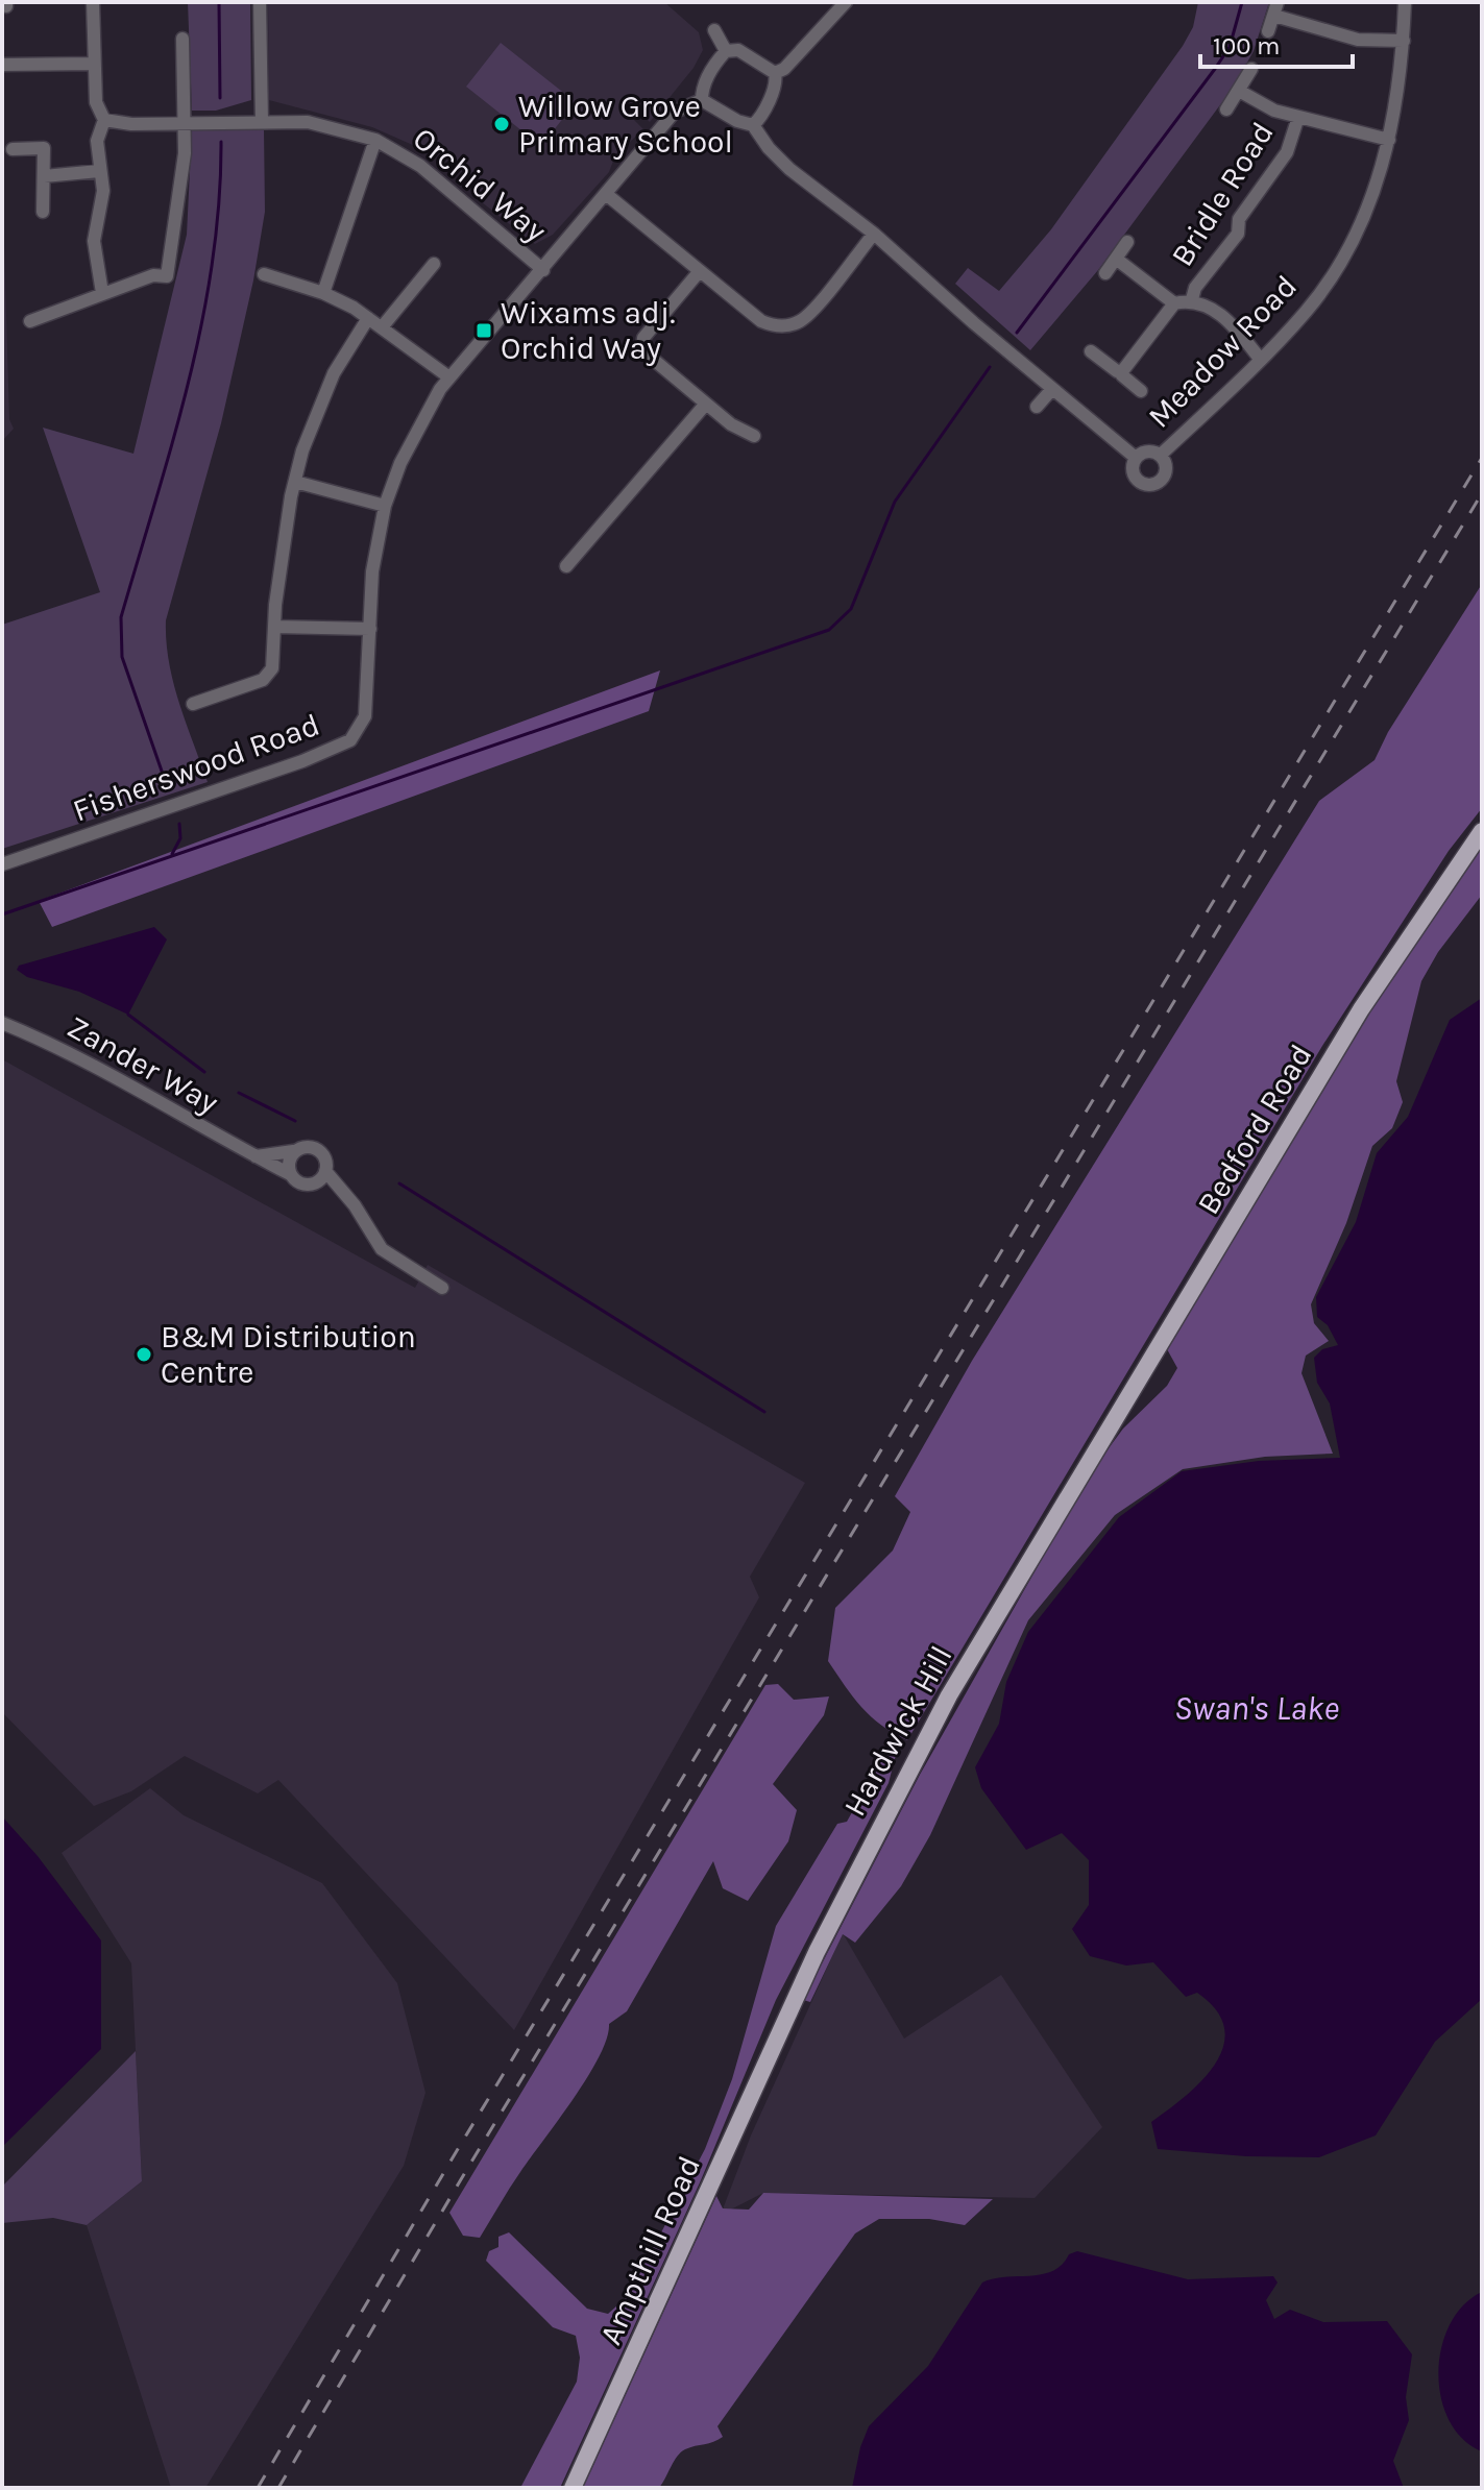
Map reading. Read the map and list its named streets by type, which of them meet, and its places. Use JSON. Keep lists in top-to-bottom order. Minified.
{"streets":{"main road":["Bedford Road","Hardwick Hill","Ampthill Road"],"street":["Orchid Way","Bridle Road","Meadow Road","Fisherswood Road","Zander Way"]},"crossings":[["Orchid Way","Fisherswood Road"],["Meadow Road","Fisherswood Road"],["Bedford Road","Hardwick Hill"],["Hardwick Hill","Ampthill Road"]],"water":["Swan's Lake"],"places":{"other":["Willow Grove Primary School","B&M Distribution Centre"],"transit":["Wixams adj. Orchid Way"]},"scale_bar":"100 m"}
